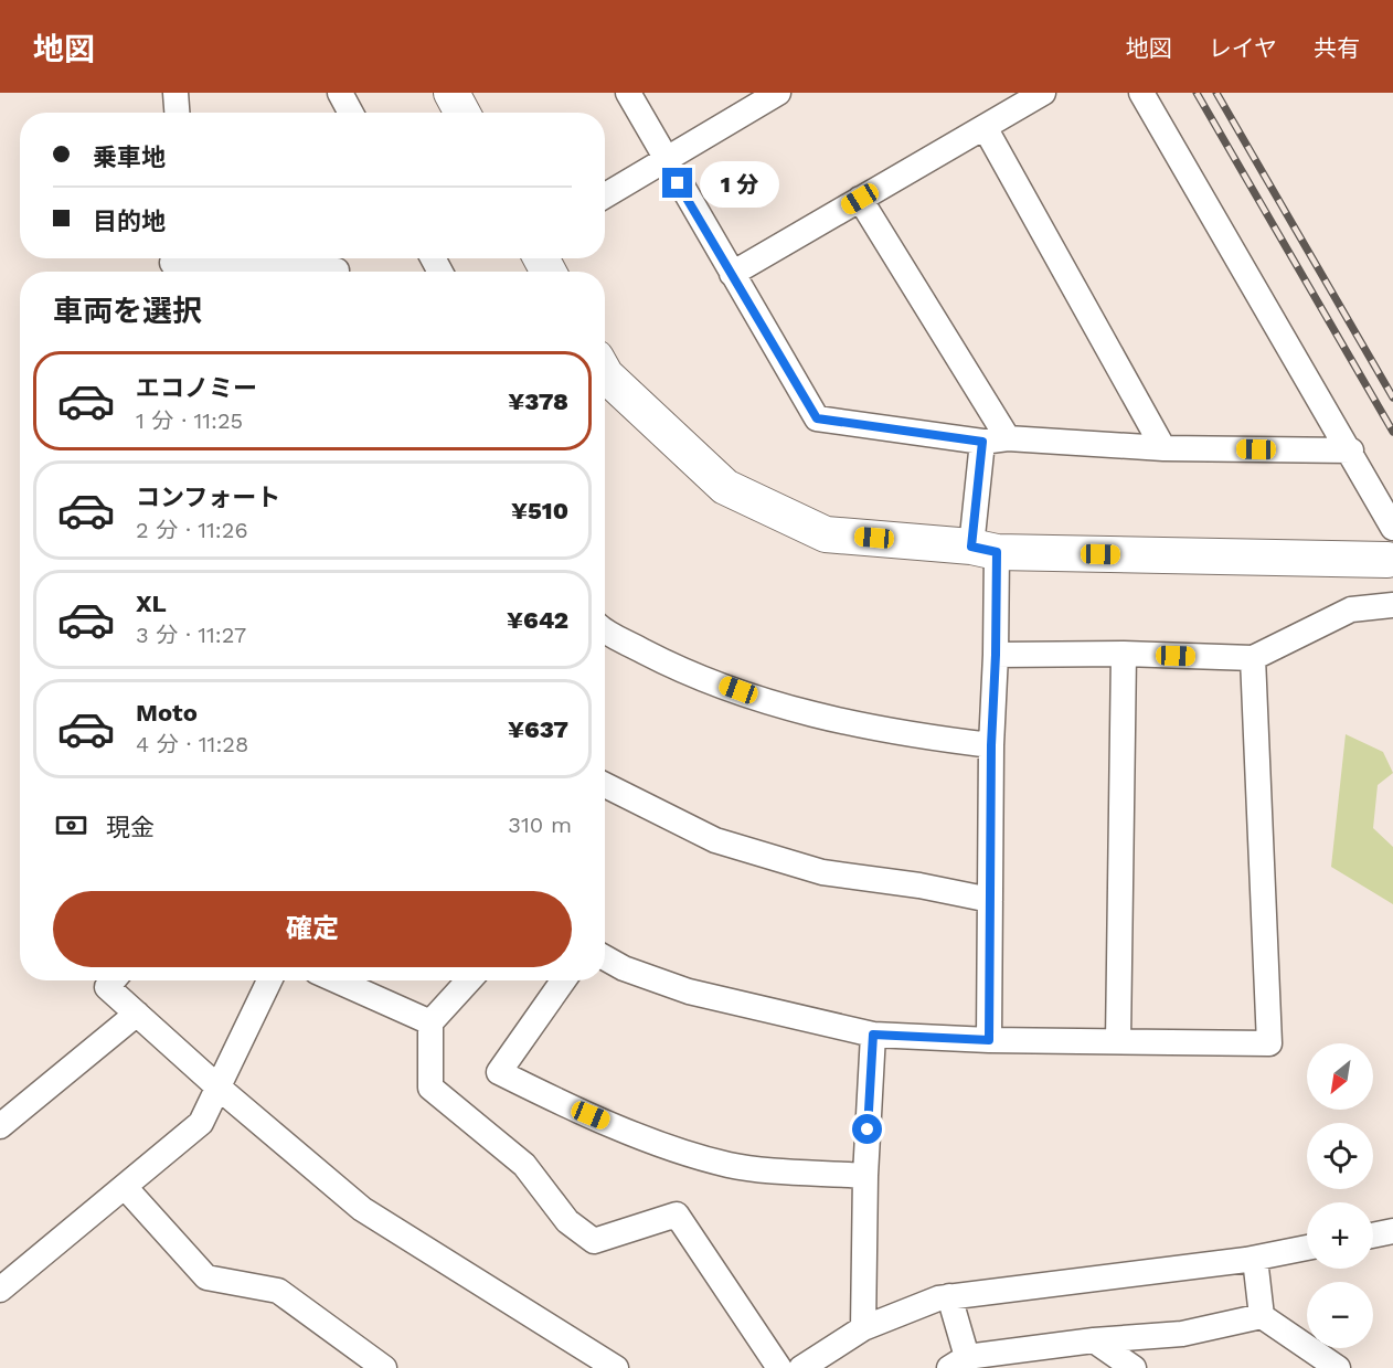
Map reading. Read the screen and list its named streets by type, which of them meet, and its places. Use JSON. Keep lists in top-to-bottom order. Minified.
{"north":"bottom left","page":{"header":"地図","nav":["地図","レイヤ","共有"],"banner":["乗車地","目的地"],"bubble":"1 分","heading":"車両を選択","list":[{"name":"エコノミー","note":"1 分 · 11:25","value":"¥378"},{"name":"コンフォート","note":"2 分 · 11:26","value":"¥510"},{"name":"XL","note":"3 分 · 11:27","value":"¥642"},{"name":"Moto","note":"4 分 · 11:28","value":"¥637"}],"pay":["現金","310 m"],"buttons":"確定","map_buttons":["+","−"]}}
